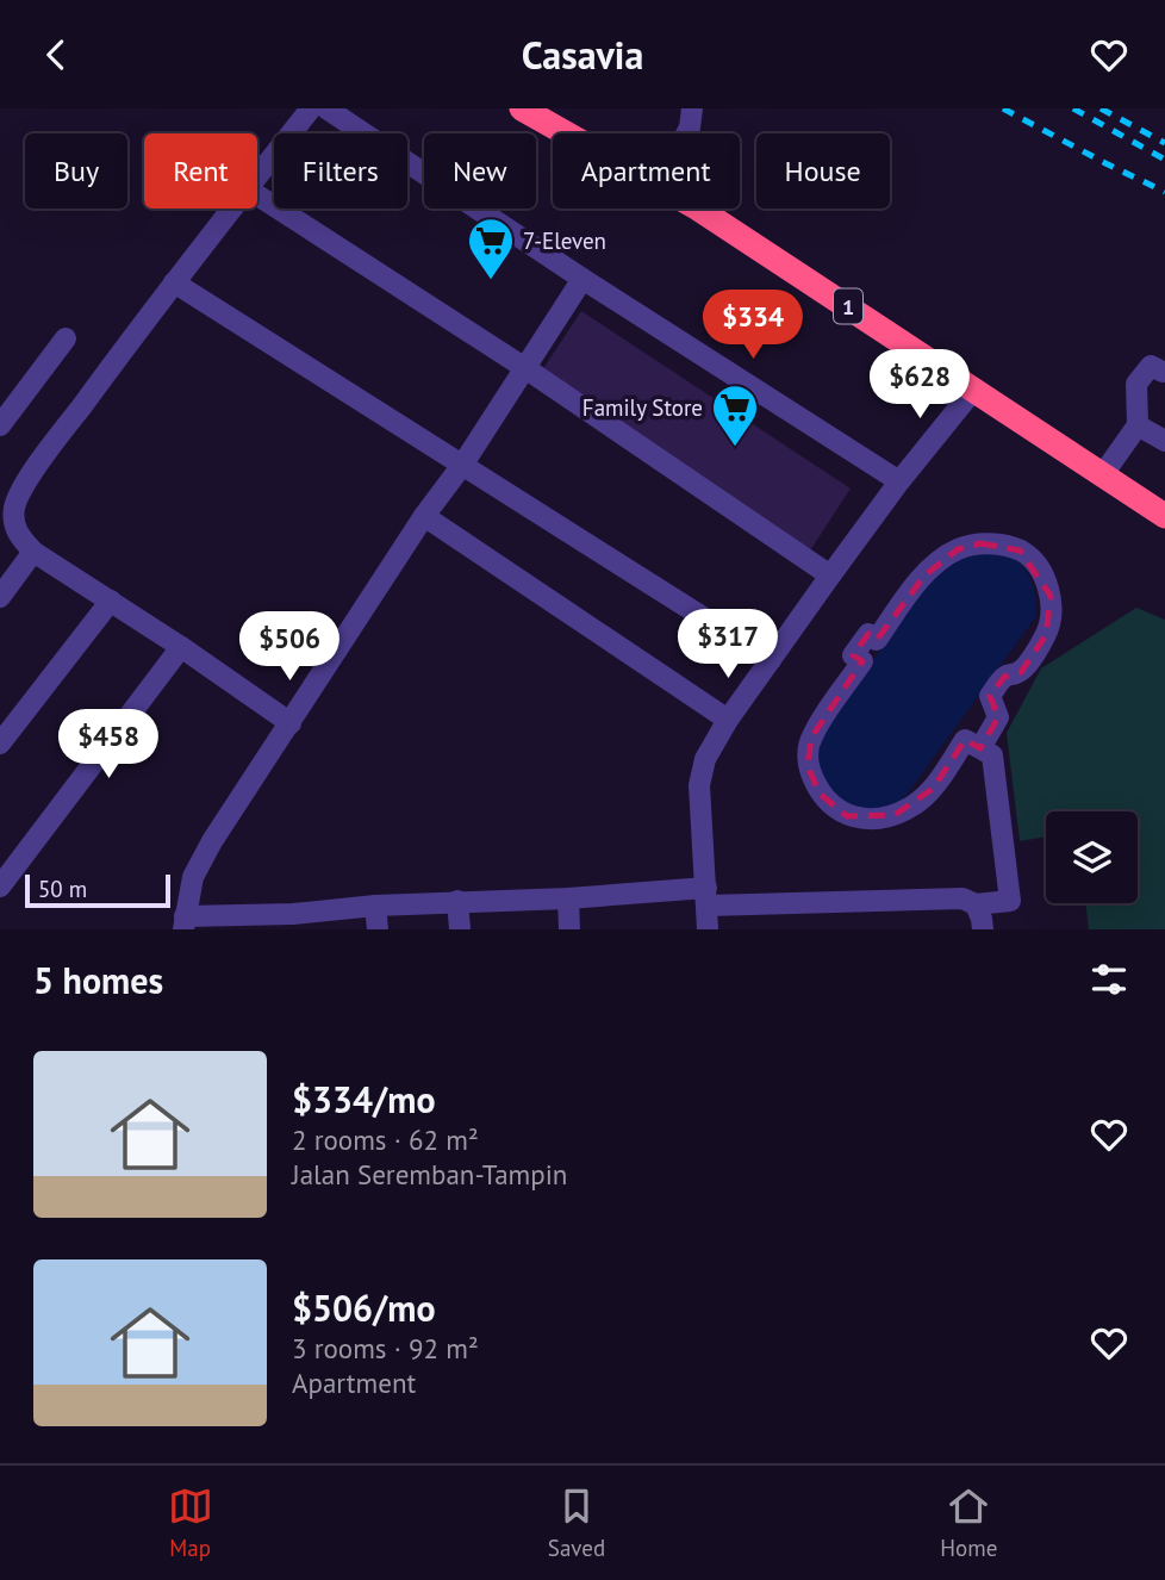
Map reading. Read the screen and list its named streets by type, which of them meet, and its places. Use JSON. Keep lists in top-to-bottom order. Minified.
{"streets":{"highway":["1"]},"places":{"supermarket":["7-Eleven","Family Store"]},"scale_bar":"50 m","page":{"header":"Casavia","chip":["Buy","Rent","Filters","New","Apartment","House"],"price":["$334","$628","$317","$506","$458"],"scale":"50 m","heading":"5 homes","list":[{"name":"$334/mo","note":"2 rooms · 62 m² · Jalan Seremban-Tampin"},{"name":"$506/mo","note":"3 rooms · 92 m² · Apartment"}],"tabs":["Map","Saved","Home"]}}
